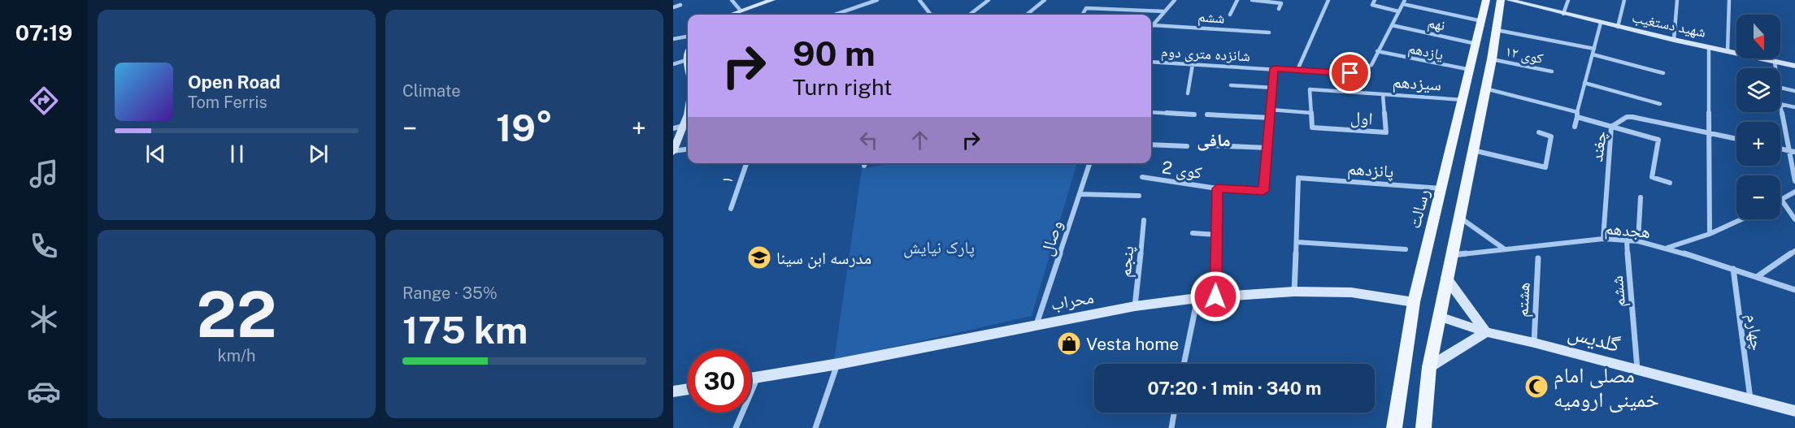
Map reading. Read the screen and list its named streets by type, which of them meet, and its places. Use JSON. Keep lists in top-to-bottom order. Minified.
{"streets":{"main road":["رسالت"],"street":["ششم","نهم","شهید دستغیب","یازدهم","شانزده متری دوم","کوی ۱۲","سیزدهم","اول","چغند","کوی 2","پانزدهم","۱","هجدهم","وصال","پنجم","هشتم","محراب","چهارم","گلدیس"]},"crossings":[["ششم","هجدهم"],["ششم","گلدیس"],["نهم","رسالت"],["یازدهم","شانزده متری دوم"],["یازدهم","رسالت"],["سیزدهم","اول"],["سیزدهم","رسالت"],["چغند","هجدهم"],["پانزدهم","رسالت"],["رسالت","محراب"],["هجدهم","چهارم"],["وصال","محراب"],["پنجم","محراب"],["هشتم","گلدیس"],["چهارم","گلدیس"]],"districts":["مافی"],"parks":["پارک نیایش"],"places":{"school or university":["مدرسه ابن سینا"],"shop":["Vesta home"],"mosque":["مصلی امام خمینی ارومیه"]},"north":"bottom","page":{"tabs":"07:19","tile":["Climate",["22","km/h"],["Range · 35%","175 km"]],"map_buttons":["+","−"],"turn":["90 m","Turn right"],"song":["Open Road","Tom Ferris"],"heat":["−","19°","+"],"limit":"30","trip":"07:20 · 1 min · 340 m"}}
